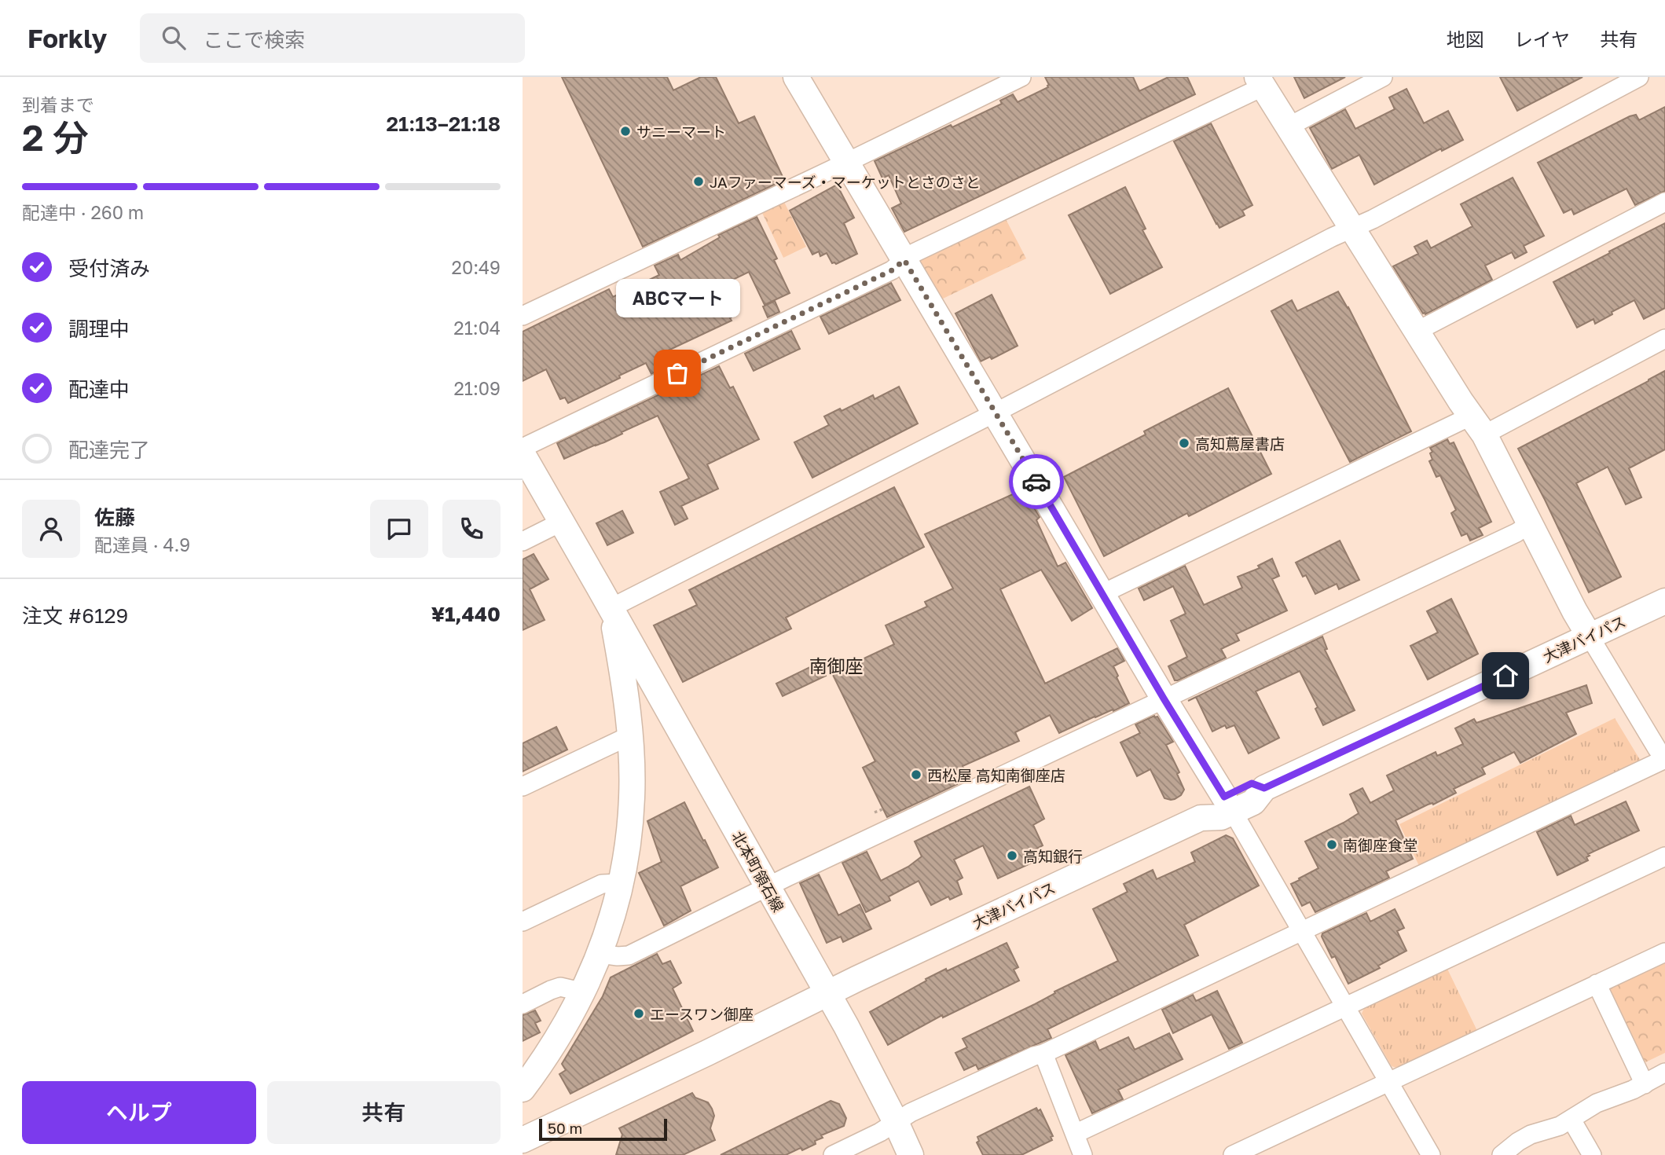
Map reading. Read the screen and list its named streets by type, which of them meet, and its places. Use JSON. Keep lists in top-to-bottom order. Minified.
{"streets":{"street":["大津バイパス","北本町領石線"]},"crossings":[["大津バイパス","北本町領石線"]],"districts":["南御座"],"places":["サニーマート","JAファーマーズ・マーケットとさのさと","ABCマート","高知蔦屋書店","西松屋 高知南御座店","南御座食堂","高知銀行","エースワン御座"],"scale_bar":"50 m","page":{"header":"Forkly","search":"ここで検索","nav":["地図","レイヤ","共有"],"heading":["2 分","到着まで","21:13–21:18"],"panel":["佐藤","配達員 · 4.9","注文 #6129","¥1,440"],"bar":"配達中 · 260 m","list":[["受付済み","20:49"],["調理中","21:04"],["配達中","21:09"],"配達完了"],"bubble":"ABCマート","buttons":["ヘルプ","共有"],"scale":"50 m"}}
